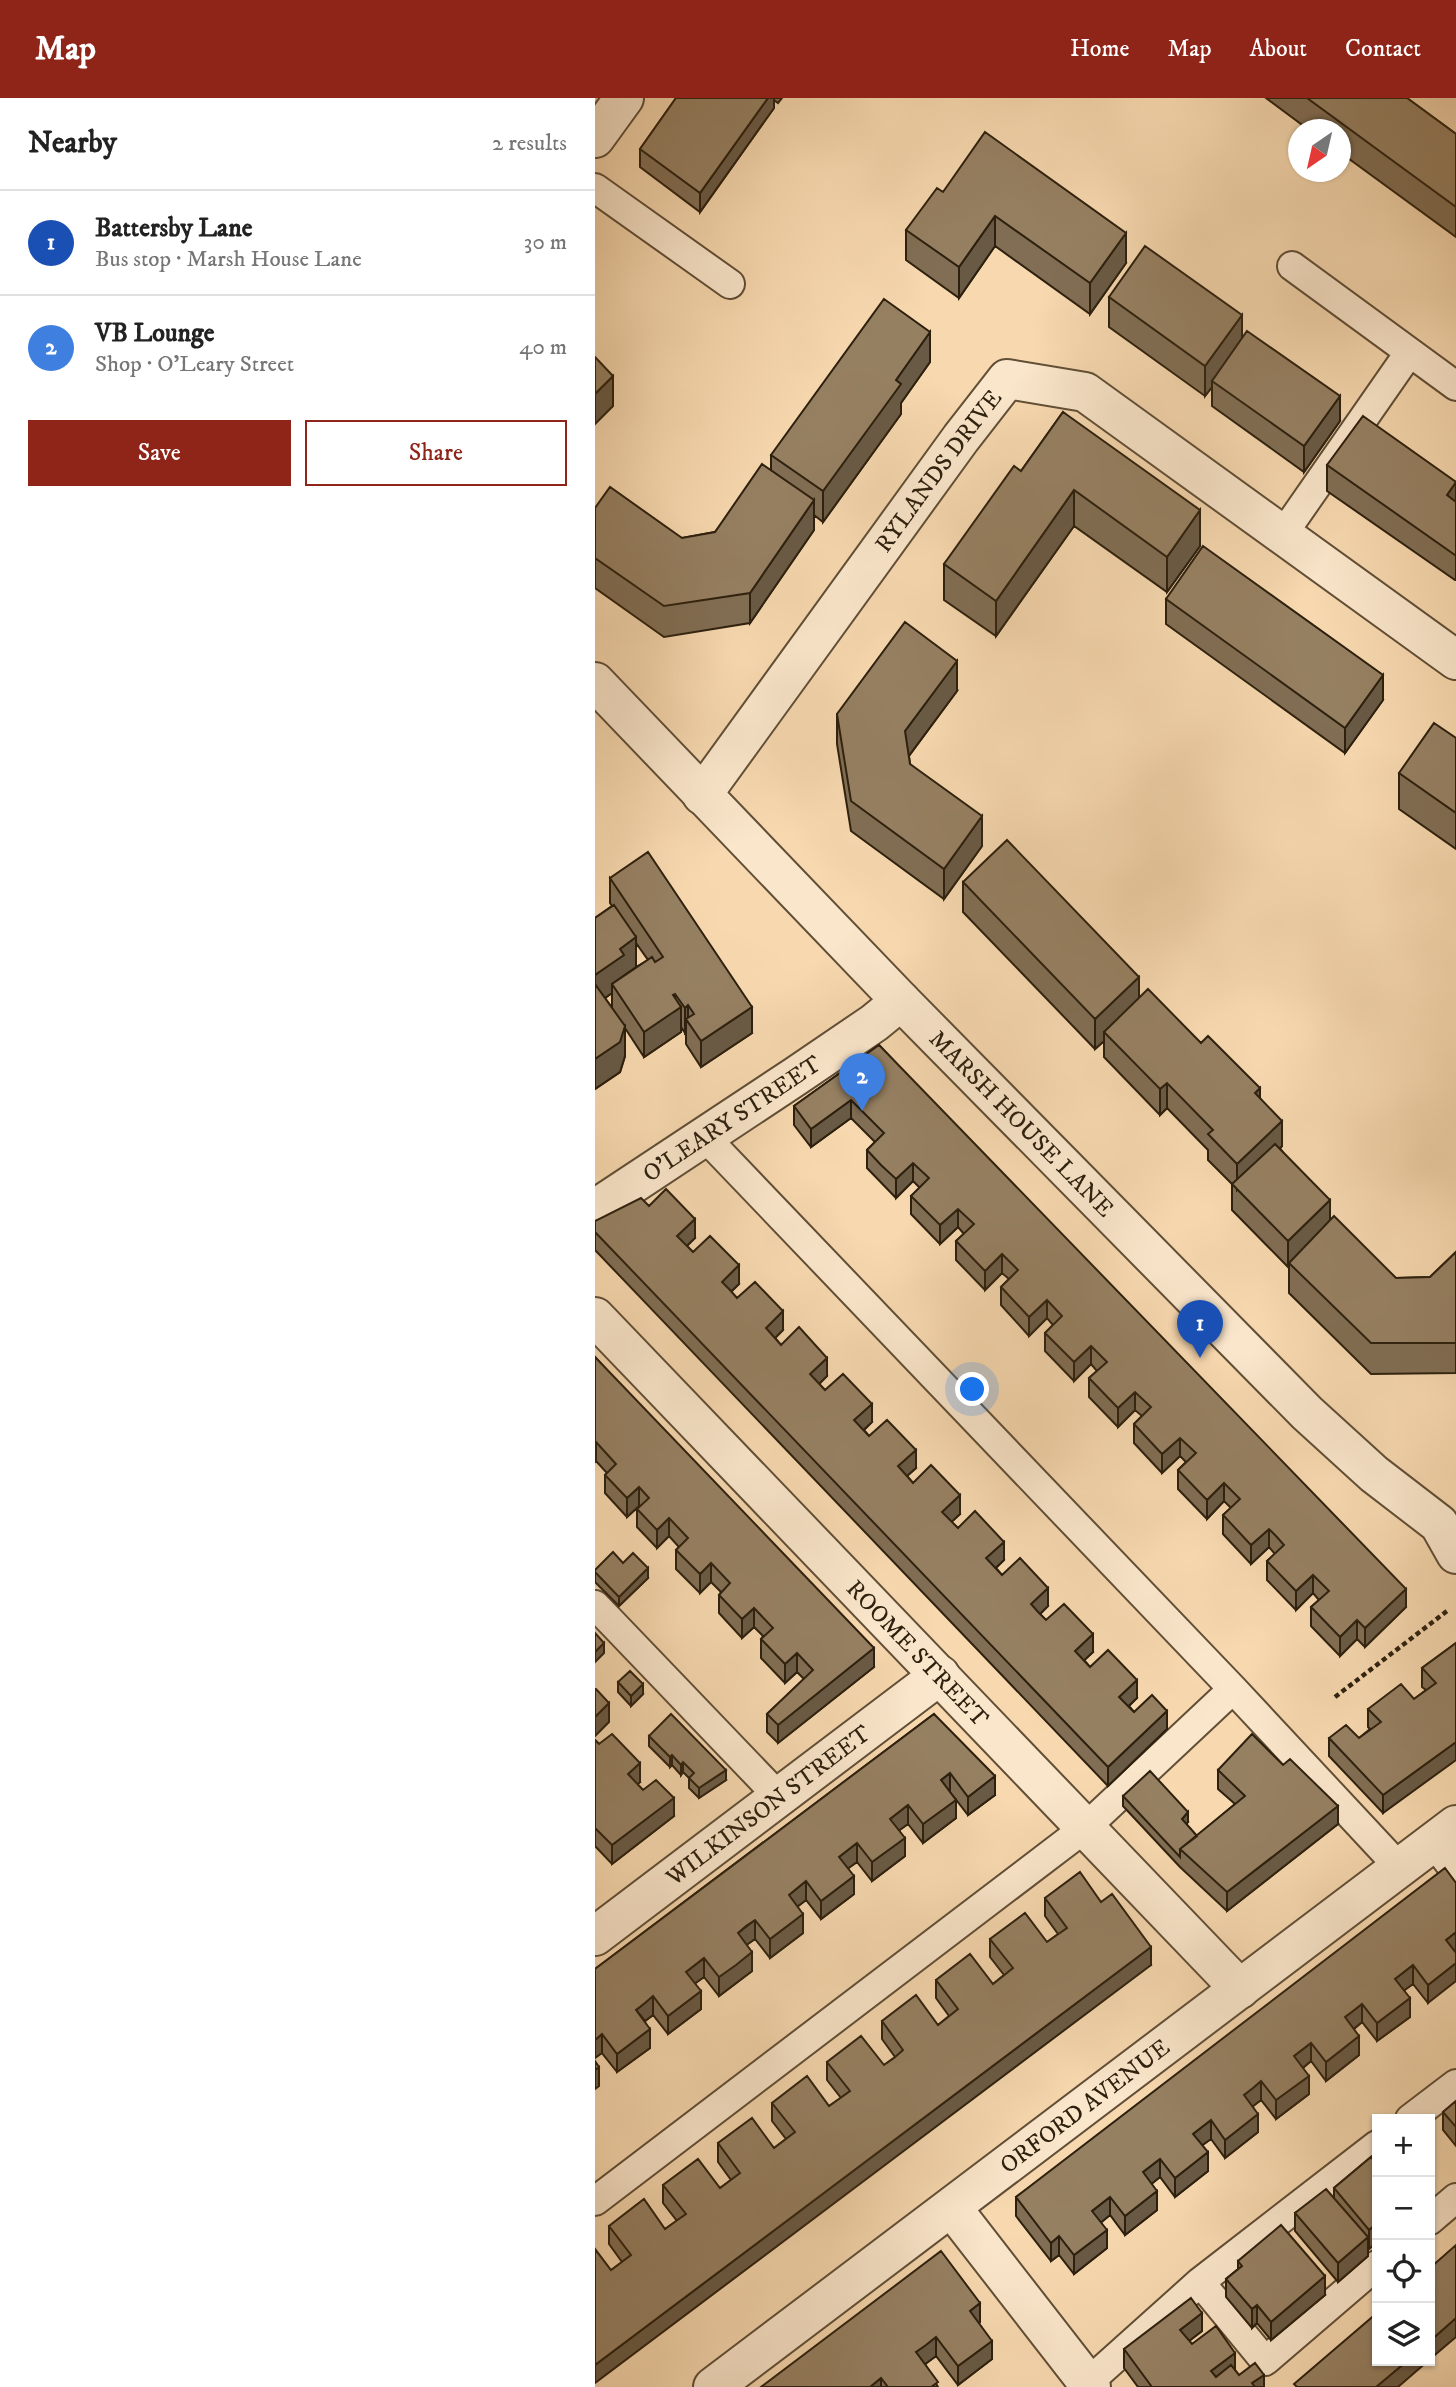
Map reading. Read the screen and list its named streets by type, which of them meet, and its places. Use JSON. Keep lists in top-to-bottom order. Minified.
{"streets":{"street":["RYLANDS DRIVE","O'LEARY STREET","MARSH HOUSE LANE","ROOME STREET","WILKINSON STREET","ORFORD AVENUE"]},"crossings":[["RYLANDS DRIVE","MARSH HOUSE LANE"],["O'LEARY STREET","MARSH HOUSE LANE"],["ROOME STREET","WILKINSON STREET"],["ROOME STREET","ORFORD AVENUE"]],"north":"bottom left","page":{"header":"Map","nav":["Home","Map","About","Contact"],"heading":["Nearby","2 results"],"list":[{"mark":"1","name":"Battersby Lane","note":"Bus stop · Marsh House Lane","value":"30 m"},{"mark":"2","name":"VB Lounge","note":"Shop · O'Leary Street","value":"40 m"}],"buttons":["Save","Share"],"pins":["2","1"],"map_buttons":["+","−"]}}
